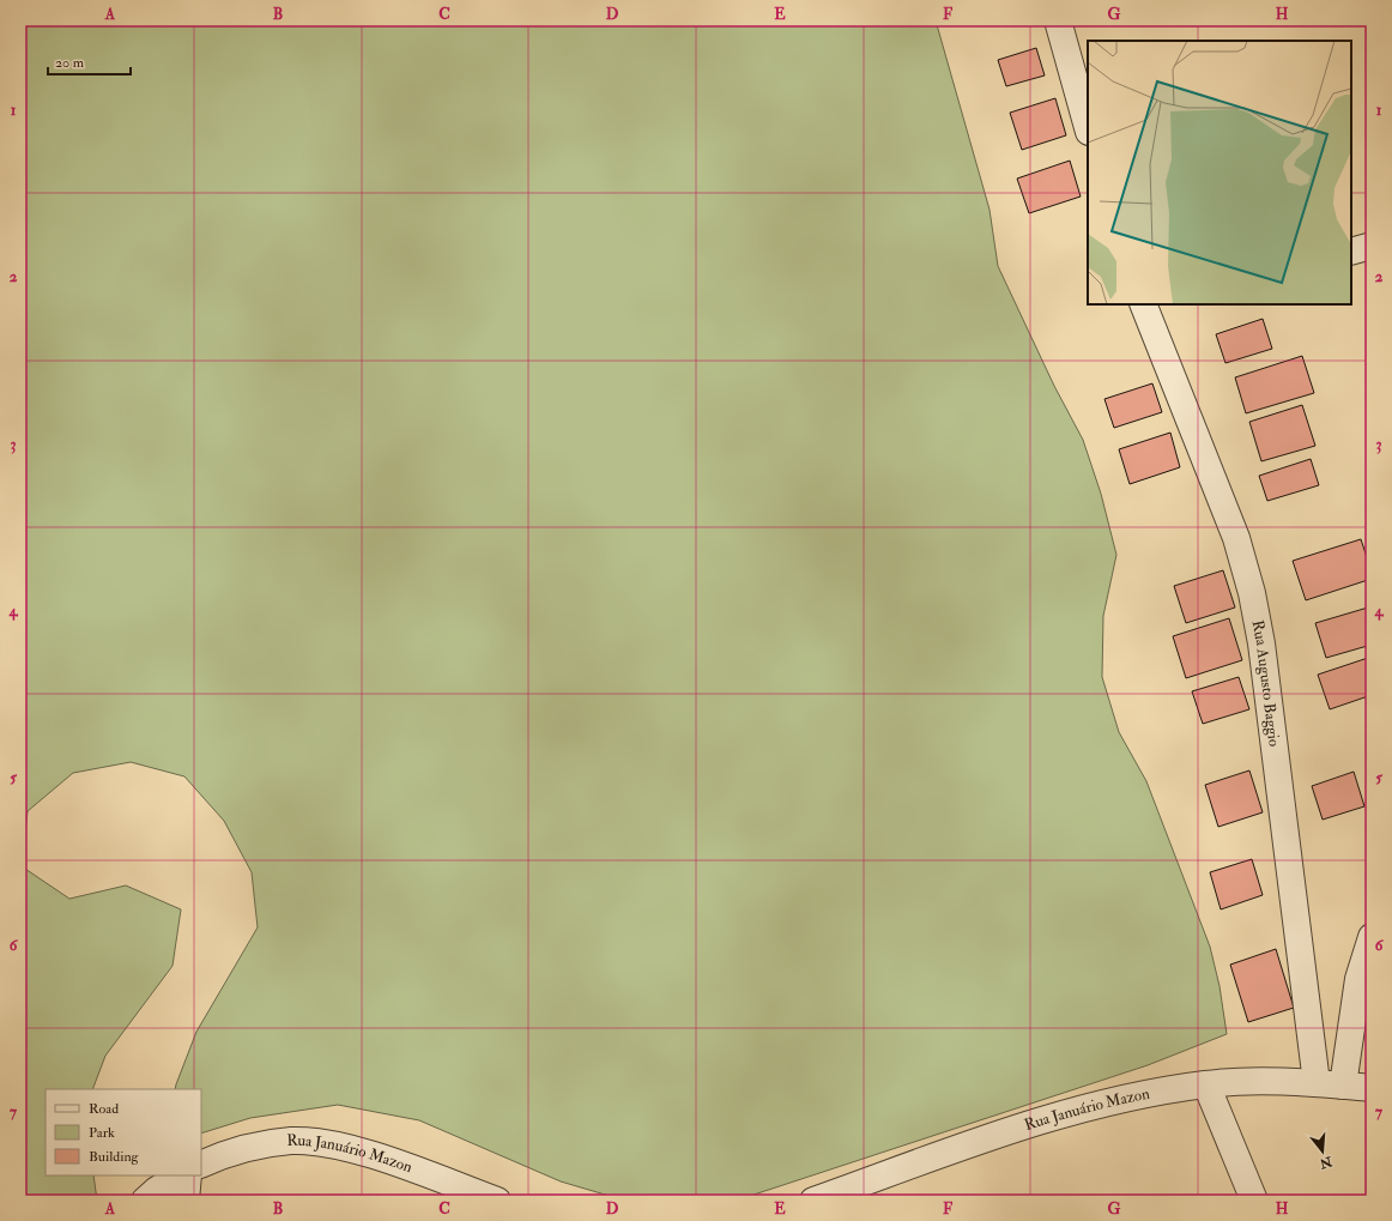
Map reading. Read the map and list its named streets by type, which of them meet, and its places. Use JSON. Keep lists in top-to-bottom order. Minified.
{"streets":{"street":["Rua Augusto Baggio","Rua Januário Mazon"]},"crossings":[["Rua Augusto Baggio","Rua Januário Mazon"]],"legend":["Road","Park","Building"],"scale_bar":"20 m","north":"bottom","grid":{"columns":["A","B","C","D","E","F","G","H"],"rows":["1","2","3","4","5","6","7"]}}
